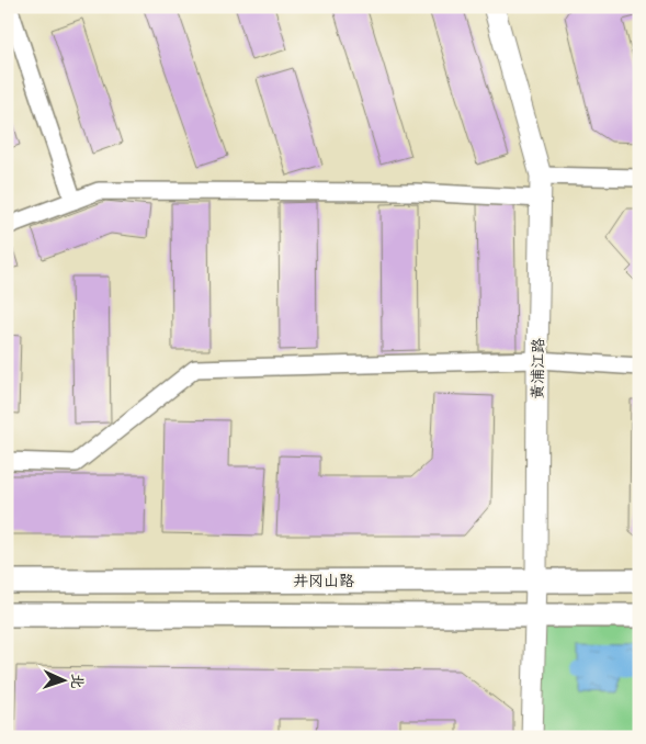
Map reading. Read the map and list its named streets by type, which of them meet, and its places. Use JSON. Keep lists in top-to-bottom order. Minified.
{"streets":{"main road":["井冈山路"],"street":["黄浦江路"]},"crossings":[["黄浦江路","井冈山路"]],"north":"right"}
